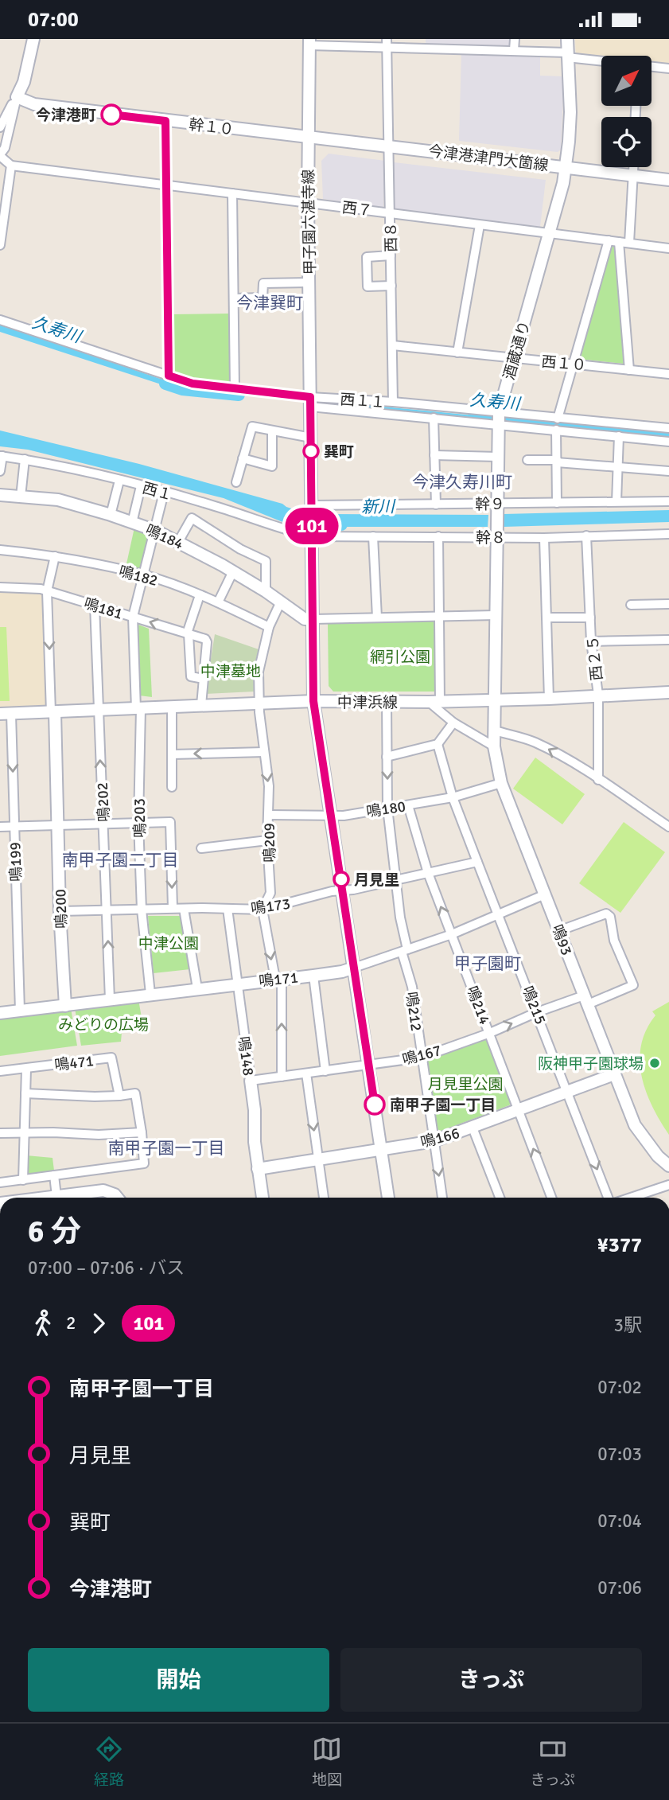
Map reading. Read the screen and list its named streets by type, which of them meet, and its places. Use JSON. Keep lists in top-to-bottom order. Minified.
{"streets":{"street":["幹１０","今津港津門大箇線","西７","甲子園六湛寺線","西８","酒蔵通り","西１０","西１１","西１","幹９","鳴184","幹８","鳴182","鳴181","西２５","中津浜線","鳴202","鳴180","鳴203","鳴209","鳴199","鳴173","鳴200","鳴93","鳴171","鳴214","鳴215","鳴212","鳴167","鳴148","鳴471","鳴166"]},"crossings":[["幹１０","今津港津門大箇線"],["幹１０","甲子園六湛寺線"],["今津港津門大箇線","甲子園六湛寺線"],["今津港津門大箇線","西８"],["今津港津門大箇線","酒蔵通り"],["西７","甲子園六湛寺線"],["西７","西８"],["西７","酒蔵通り"],["甲子園六湛寺線","西１１"],["甲子園六湛寺線","西１"],["甲子園六湛寺線","幹９"],["甲子園六湛寺線","鳴184"],["甲子園六湛寺線","幹８"],["甲子園六湛寺線","中津浜線"],["甲子園六湛寺線","鳴180"],["甲子園六湛寺線","鳴173"],["甲子園六湛寺線","鳴171"],["甲子園六湛寺線","鳴167"],["甲子園六湛寺線","鳴166"],["西８","西１０"],["西８","西１１"],["酒蔵通り","西１０"],["酒蔵通り","西１１"],["酒蔵通り","幹９"],["酒蔵通り","幹８"],["酒蔵通り","中津浜線"],["酒蔵通り","鳴93"],["西１","幹８"],["西１","鳴203"],["鳴184","鳴203"],["鳴184","鳴209"],["幹８","西２５"],["鳴182","鳴203"],["鳴182","鳴209"],["鳴181","鳴202"],["鳴181","鳴203"],["西２５","中津浜線"],["中津浜線","鳴202"],["中津浜線","鳴203"],["中津浜線","鳴209"],["中津浜線","鳴199"],["中津浜線","鳴200"],["中津浜線","鳴93"],["中津浜線","鳴212"],["鳴202","鳴173"],["鳴202","鳴171"],["鳴180","鳴209"],["鳴180","鳴93"],["鳴180","鳴214"],["鳴180","鳴215"],["鳴180","鳴212"],["鳴203","鳴173"],["鳴203","鳴171"],["鳴209","鳴173"],["鳴209","鳴171"],["鳴209","鳴167"],["鳴199","鳴171"],["鳴173","鳴200"],["鳴173","鳴214"],["鳴173","鳴215"],["鳴173","鳴212"],["鳴173","鳴148"],["鳴200","鳴171"],["鳴93","鳴171"],["鳴93","鳴167"],["鳴93","鳴166"],["鳴171","鳴214"],["鳴171","鳴215"],["鳴171","鳴212"],["鳴171","鳴148"],["鳴214","鳴167"],["鳴214","鳴166"],["鳴215","鳴167"],["鳴215","鳴166"],["鳴212","鳴167"],["鳴212","鳴166"],["鳴167","鳴148"],["鳴148","鳴166"]],"one_way":["鳴199"],"districts":["今津巽町","今津久寿川町","南甲子園二丁目","甲子園町","南甲子園一丁目"],"water":["久寿川","新川"],"parks":["網引公園","中津墓地","中津公園","みどりの広場","月見里公園"],"places":["今津港町","巽町","月見里","阪神甲子園球場","南甲子園一丁目"],"lines":["bus line 101"],"north":"top right","page":{"status":"07:00","on_map":"101","heading":["6 分","07:00 – 07:06 · バス","¥377"],"legs":["2","101","3駅"],"list":[{"name":"南甲子園一丁目","value":"07:02"},{"name":"月見里","value":"07:03"},{"name":"巽町","value":"07:04"},{"name":"今津港町","value":"07:06"}],"buttons":["開始","きっぷ"],"tabs":["経路","地図","きっぷ"]}}
